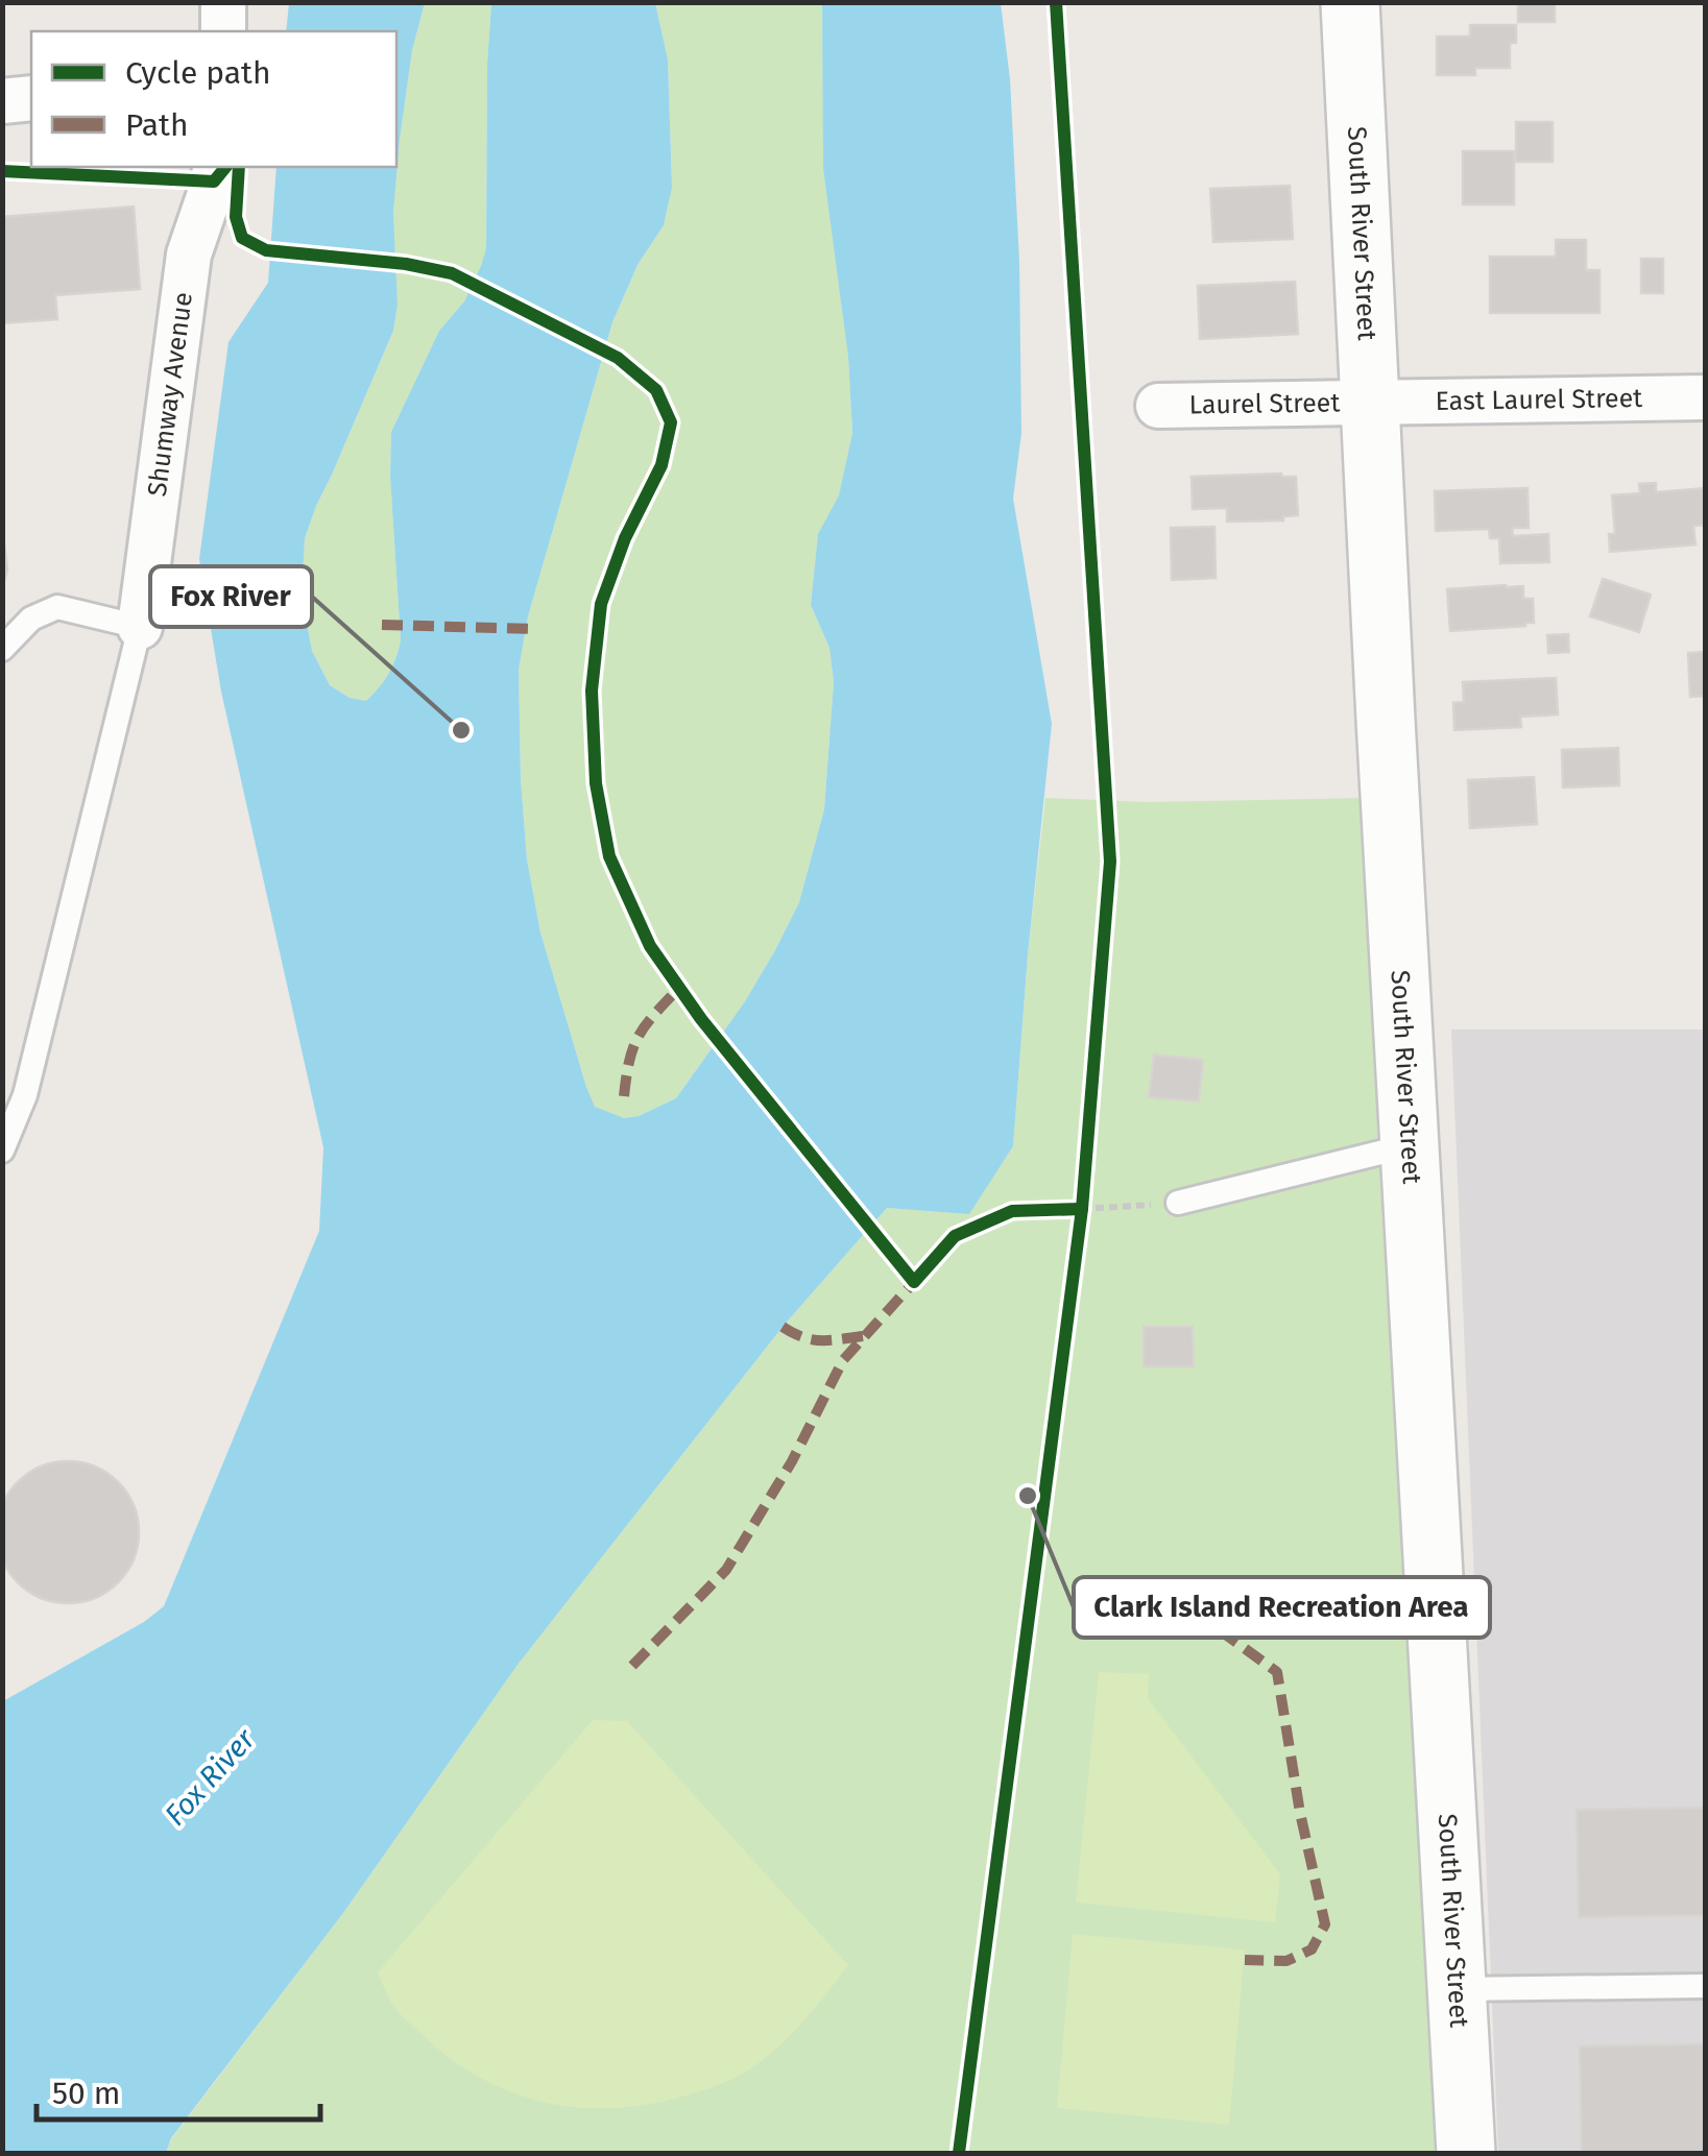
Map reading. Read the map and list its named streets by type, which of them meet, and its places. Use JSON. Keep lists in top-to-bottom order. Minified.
{"streets":{"main road":["South River Street"],"street":["Shumway Avenue","East Laurel Street","Laurel Street"]},"crossings":[["South River Street","East Laurel Street"],["South River Street","Laurel Street"],["East Laurel Street","Laurel Street"]],"water":["Fox River"],"places":["Fox River","Clark Island Recreation Area"],"legend":["Cycle path","Path"],"scale_bar":"50 m"}
